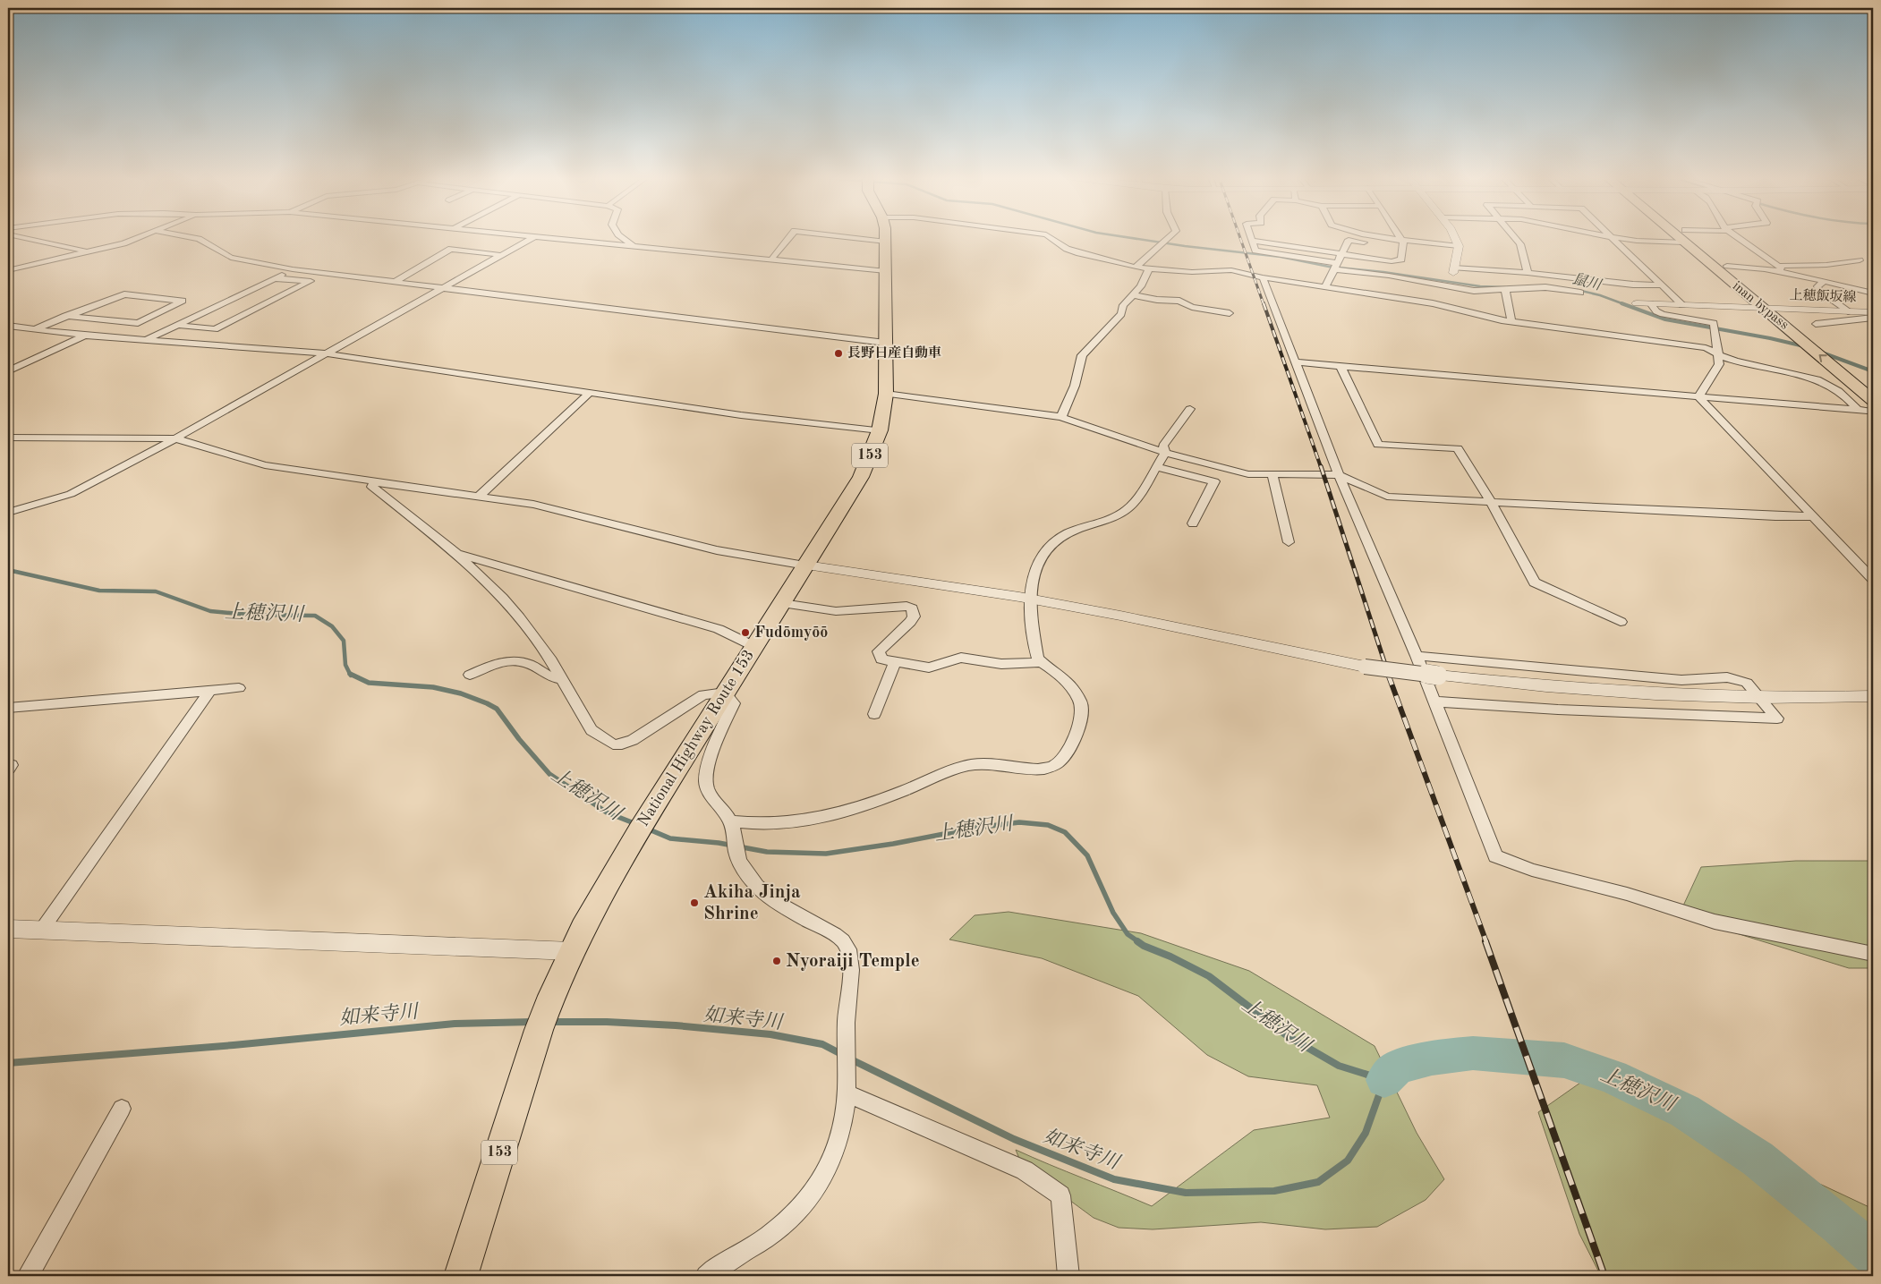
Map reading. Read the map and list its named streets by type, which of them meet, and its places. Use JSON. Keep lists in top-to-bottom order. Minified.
{"streets":{"highway":["inan bypass","153","National Highway Route 153"],"street":["上穂飯坂線"]},"crossings":[["上穂飯坂線","inan bypass"]],"water":["鼠川","上穂沢川","如来寺川"],"places":["長野日産自動車","Fudōmyōō","Akiha Jinja Shrine","Nyoraiji Temple"]}
